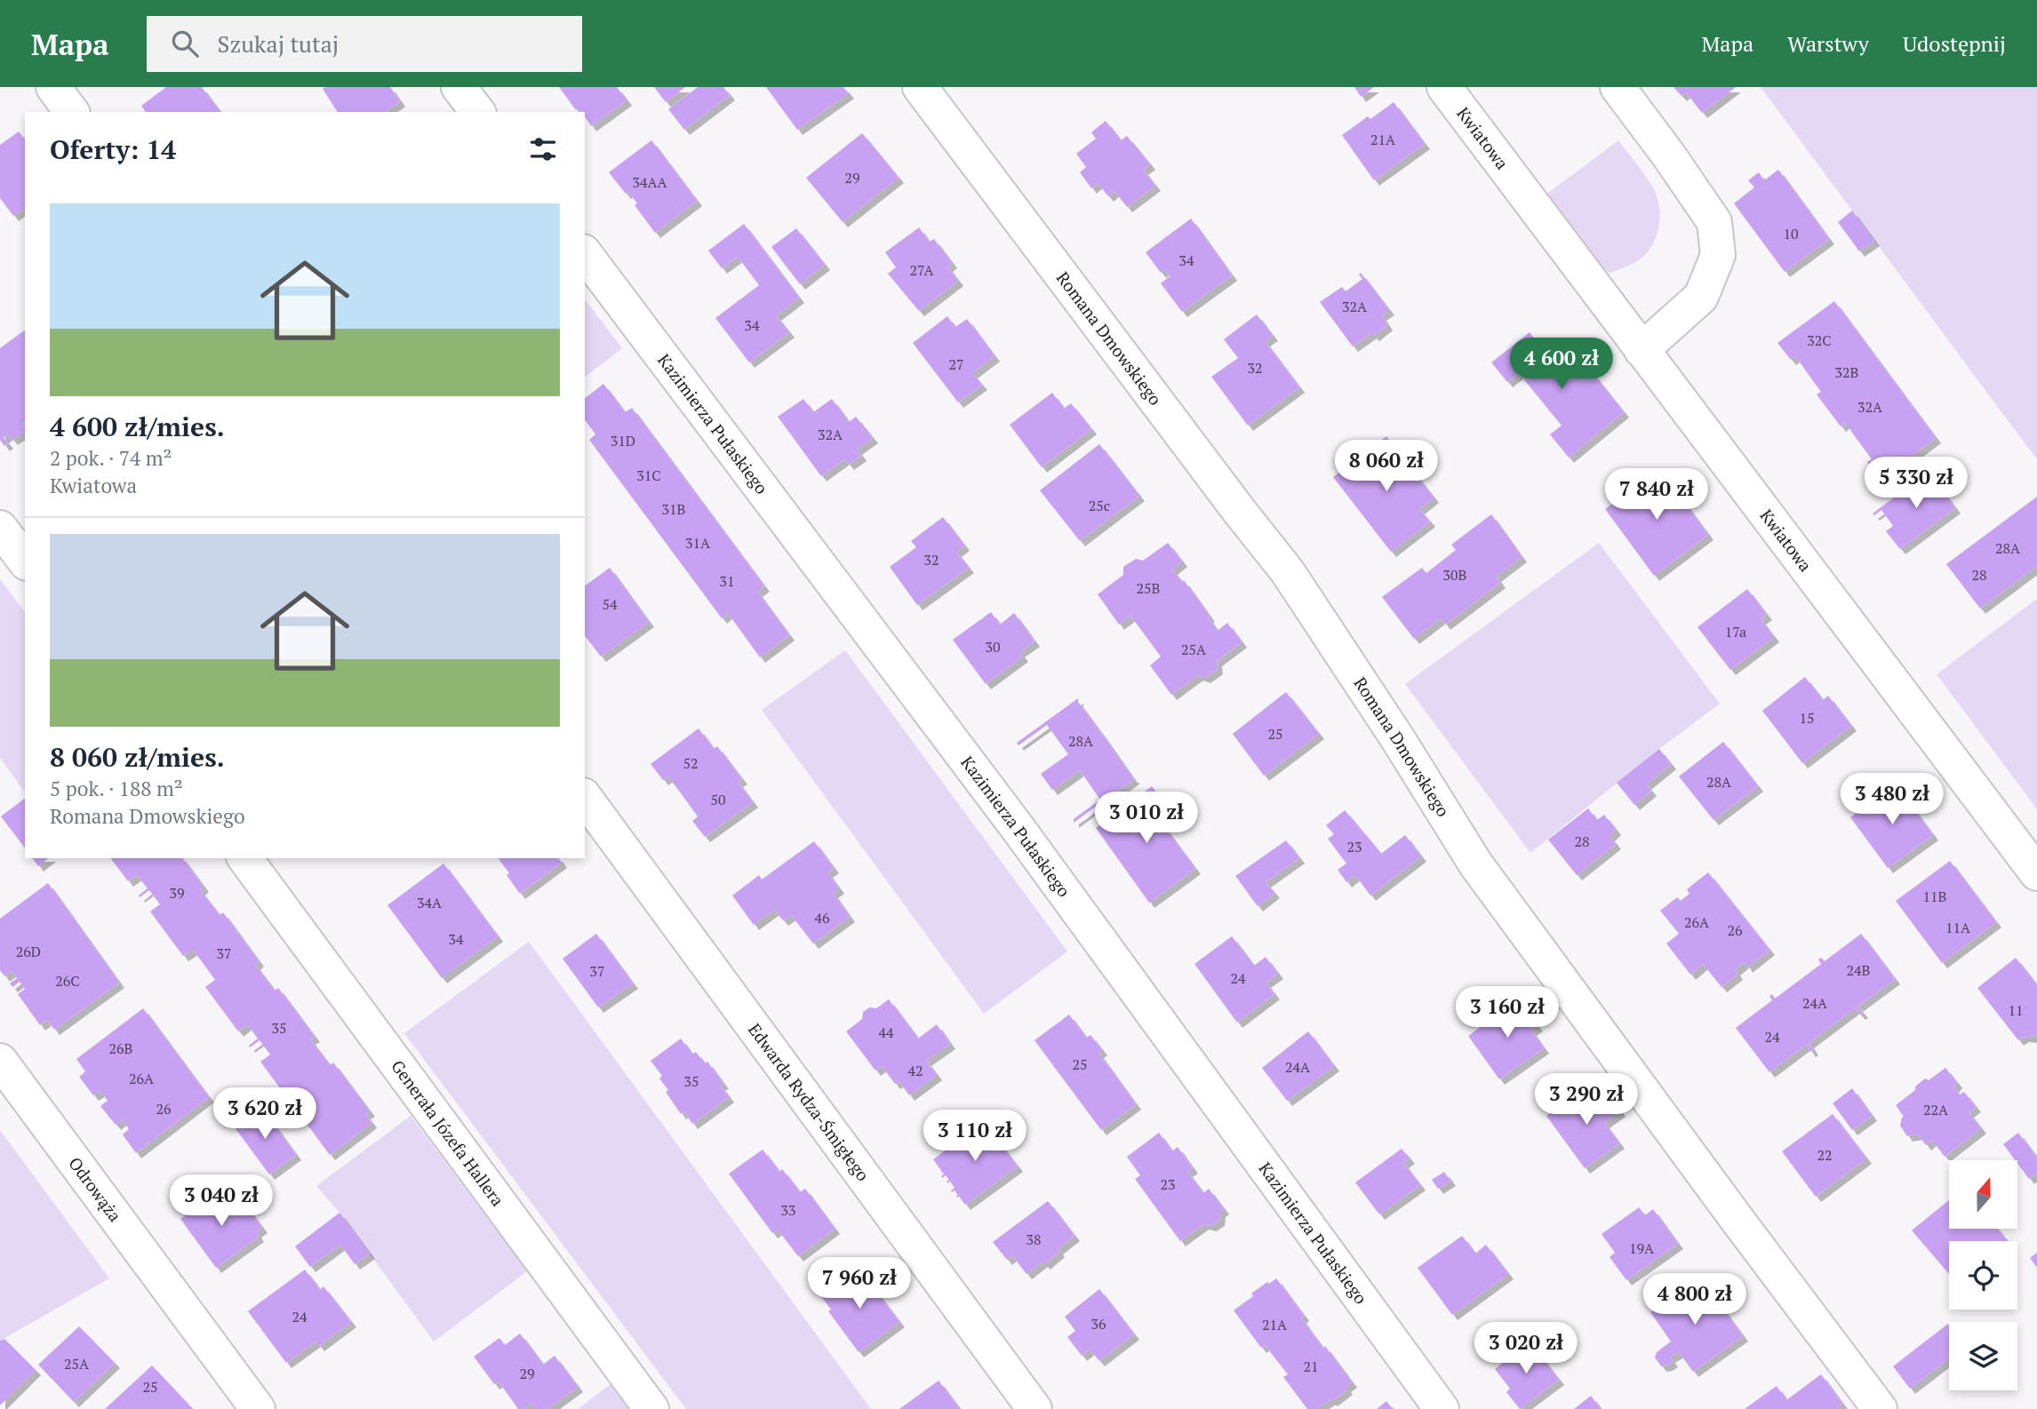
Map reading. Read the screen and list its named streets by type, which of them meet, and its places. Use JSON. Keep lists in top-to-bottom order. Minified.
{"streets":{"street":["Kwiatowa","Romana Dmowskiego","Kazimierza Pułaskiego","Edwarda Rydza-Śmigłego","Generała Józefa Hallera","Odrowąża"]},"house_numbers":["21A","29","34AA","10","34","27A","32A","34","32C","27","32","32B","32A","32A","31D","31C","25c","31B","31A","28A","32","30B","28","31","25B","54","17a","30","25A","15","25","28A","52","28A","50","28","23","39","11B","34A","46","26A","11A","26","34","26D","37","24B","37","24","26C","24A","11","35","44","24","26B","25","24A","42","26A","35","26","22A","22","23","33","38","19A","24","36","21A","25A","21","29","25"],"north":"top","page":{"header":"Mapa","search":"Szukaj tutaj","nav":["Mapa","Warstwy","Udostępnij"],"heading":"Oferty: 14","list":[{"name":"4 600 zł/mies.","note":"2 pok. · 74 m² · Kwiatowa"},{"name":"8 060 zł/mies.","note":"5 pok. · 188 m² · Romana Dmowskiego"}],"price":["4 600 zł","8 060 zł","5 330 zł","7 840 zł","3 480 zł","3 010 zł","3 160 zł","3 290 zł","3 620 zł","3 110 zł","3 040 zł","7 960 zł","4 800 zł","3 020 zł"]}}
